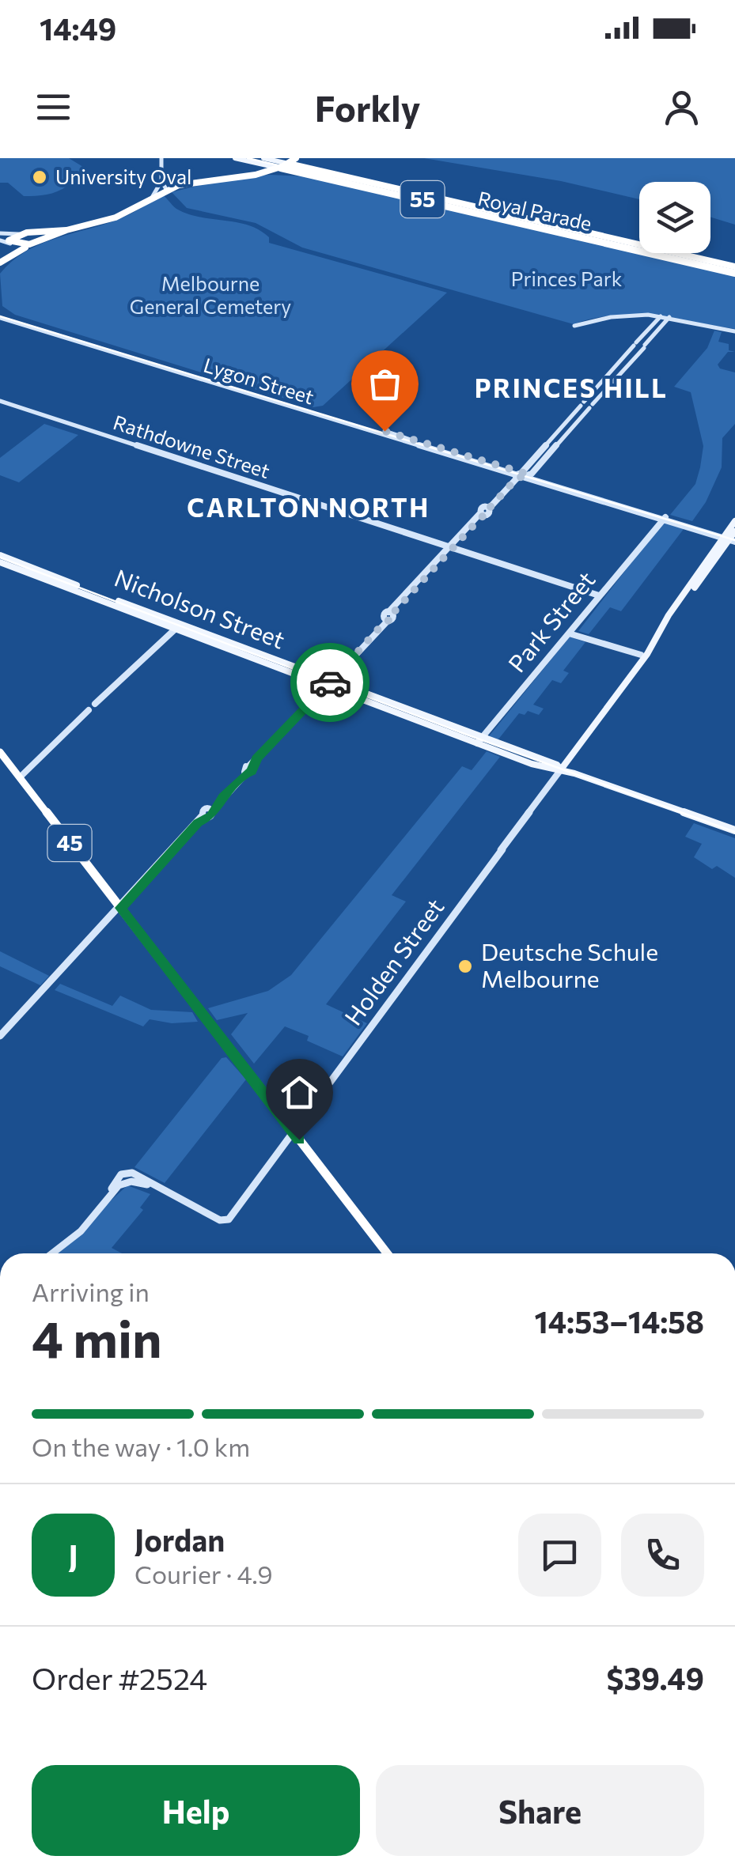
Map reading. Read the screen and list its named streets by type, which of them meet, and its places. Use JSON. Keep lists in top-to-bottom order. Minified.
{"streets":{"highway":["55","Royal Parade","45"],"main road":["Nicholson Street"],"street":["Lygon Street","Rathdowne Street","Park Street","Holden Street"]},"crossings":[["Lygon Street","Park Street"],["Rathdowne Street","Park Street"],["Nicholson Street","Park Street"],["Nicholson Street","Holden Street"],["45","Holden Street"]],"districts":["PRINCES HILL","CARLTON NORTH"],"parks":["Princes Park","Melbourne General Cemetery"],"places":["University Oval","Deutsche Schule Melbourne"],"page":{"status":"14:49","header":"Forkly","heading":["4 min","Arriving in","14:53–14:58"],"panel":["Jordan","Courier · 4.9","Order #2524","$39.49"],"bar":"On the way · 1.0 km","round":"J","buttons":["Help","Share"]}}
